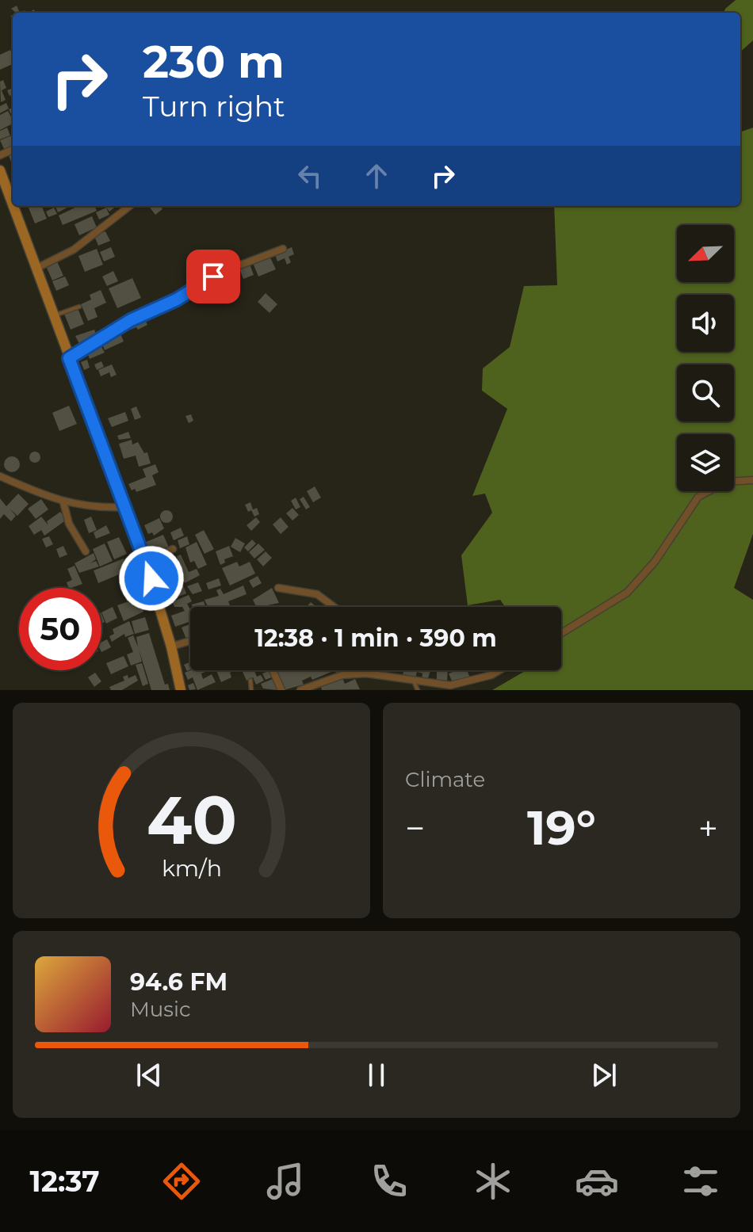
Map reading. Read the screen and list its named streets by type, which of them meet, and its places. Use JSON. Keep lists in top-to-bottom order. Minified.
{"north":"bottom left","page":{"turn":["230 m","Turn right"],"limit":"50","trip":"12:38 · 1 min · 390 m","tile":"Climate","heat":["−","19°","+"],"song":["94.6 FM","Music"],"tabs":"12:37","gauge":["40","km/h"]}}
